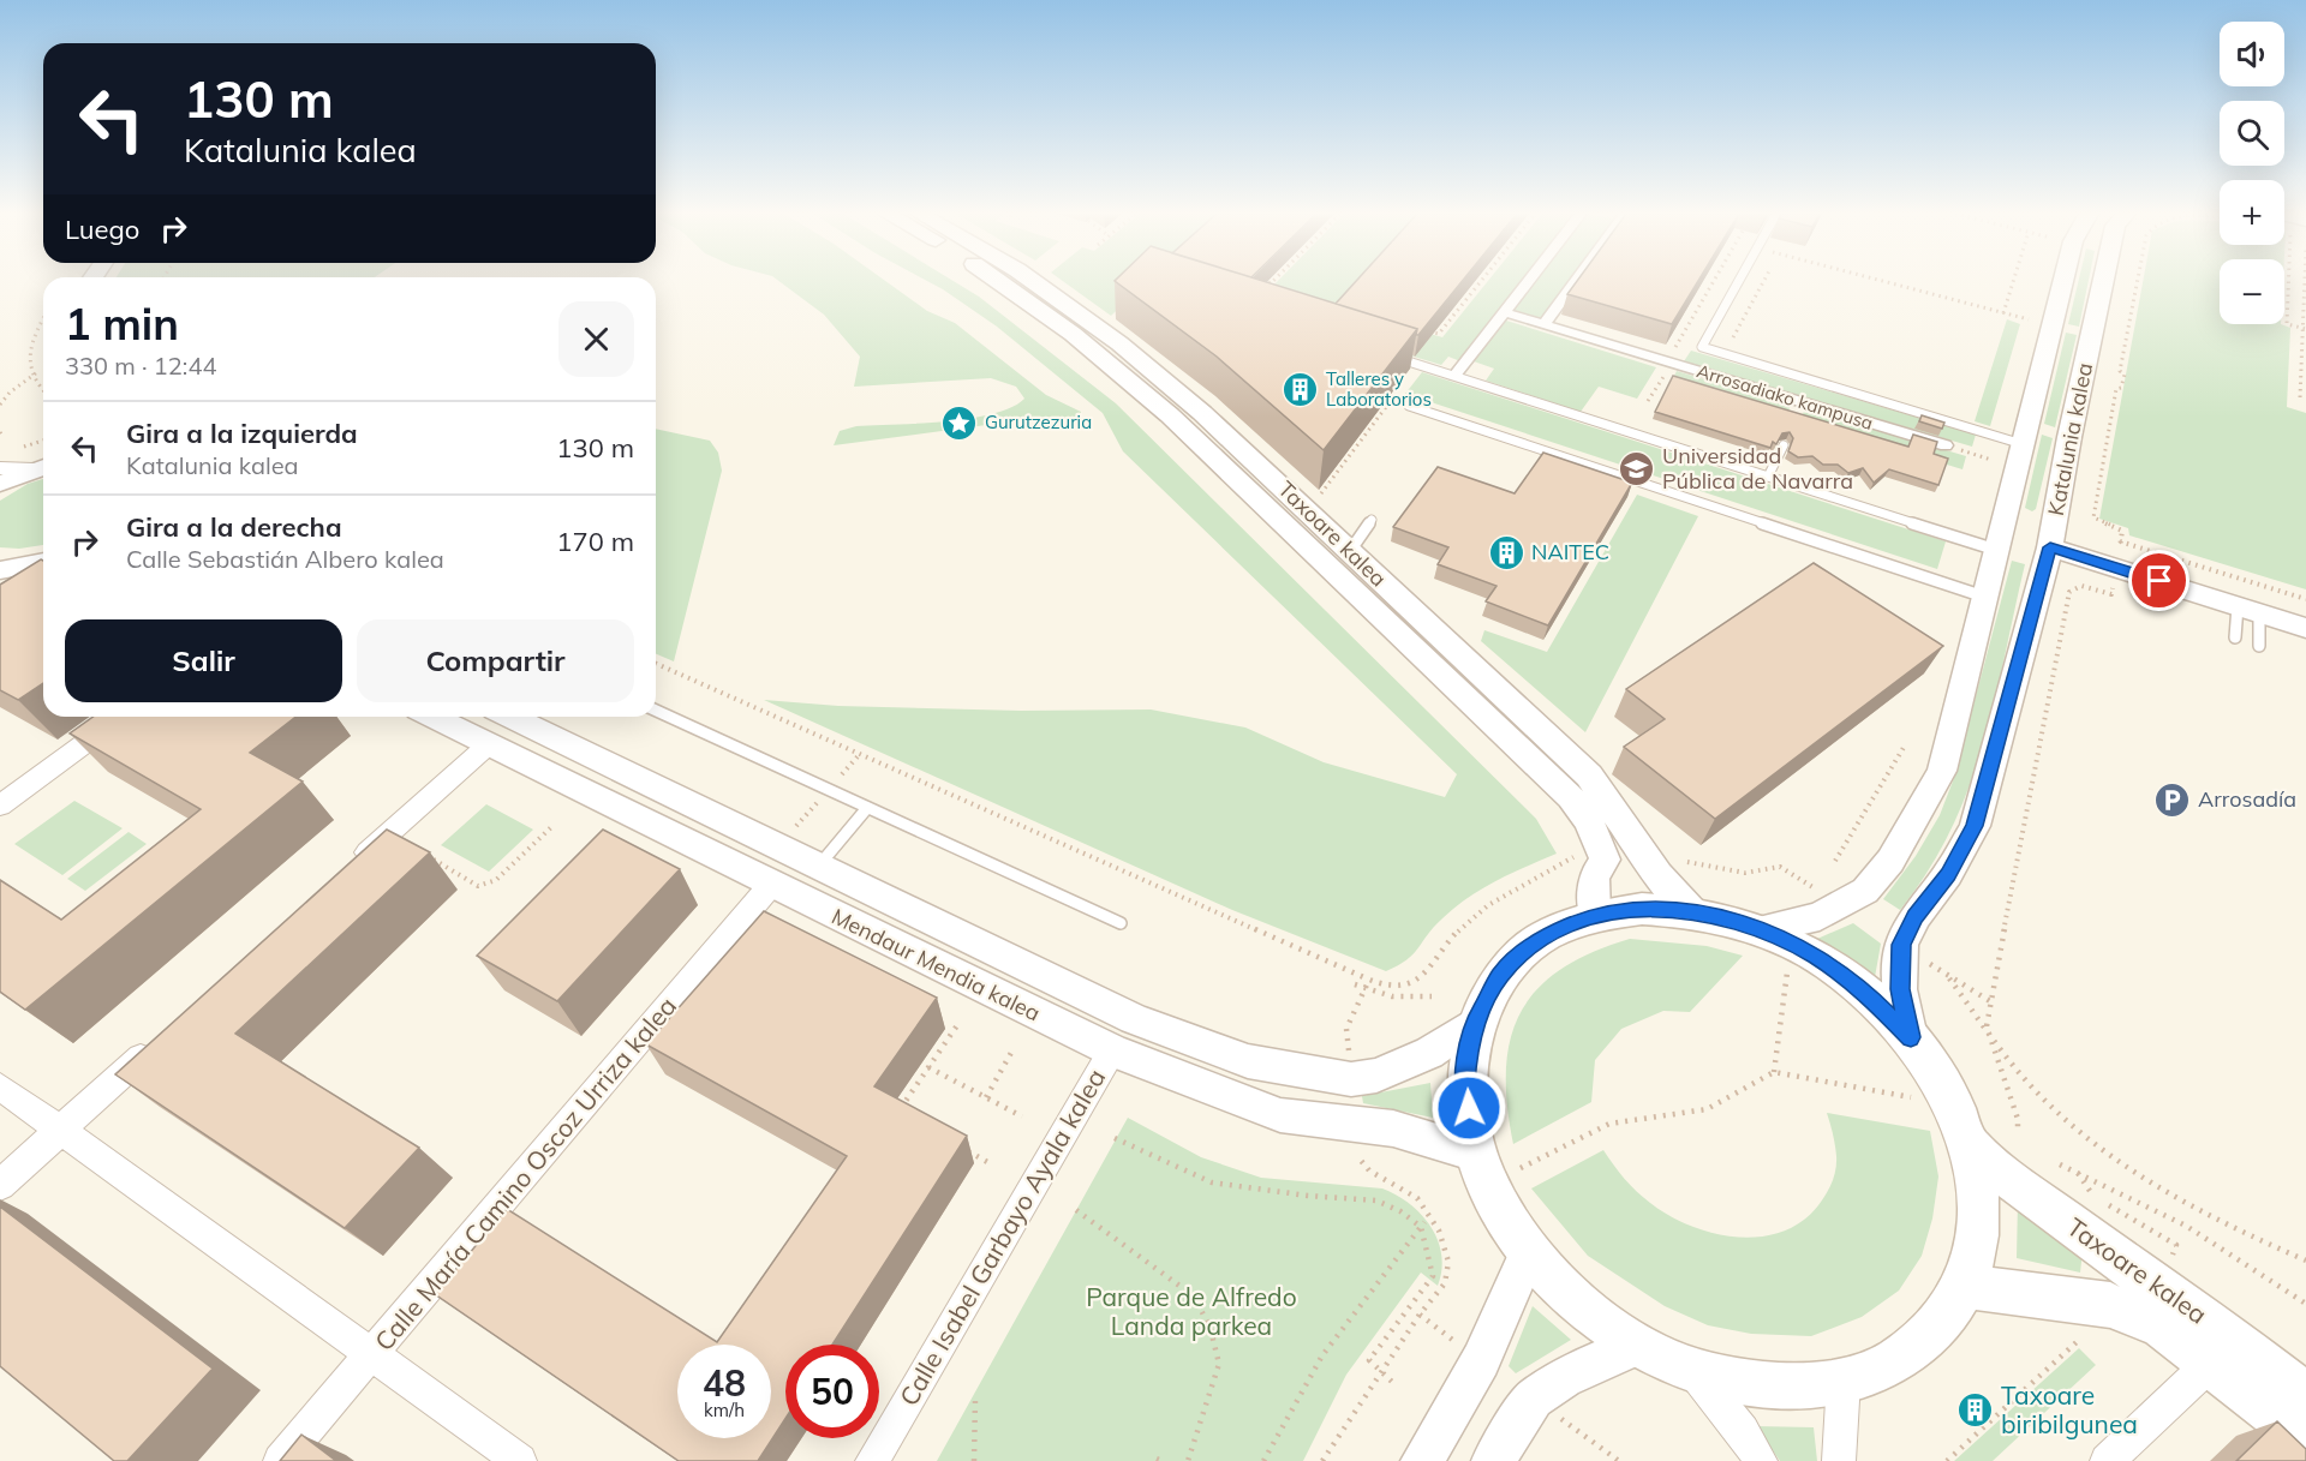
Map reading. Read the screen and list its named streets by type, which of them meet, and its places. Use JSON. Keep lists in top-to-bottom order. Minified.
{"streets":{"main road":["Taxoare kalea"],"street":["Arrosadiako kampusa","Katalunia kalea","Mendaur Mendia kalea","Calle María Camino Oscoz Urriza kalea","Calle Isabel Garbayo Ayala kalea"]},"crossings":[["Mendaur Mendia kalea","Calle María Camino Oscoz Urriza kalea"],["Mendaur Mendia kalea","Calle Isabel Garbayo Ayala kalea"]],"parks":["Parque de Alfredo Landa parkea"],"places":{"building":["Talleres y Laboratorios","NAITEC","Taxoare biribilgunea"],"place":["Gurutzezuria"],"school or university":["Universidad Pública de Navarra"],"parking":["Arrosadía"]},"page":{"map_buttons":["+","−"],"turn":["130 m","Katalunia kalea"],"then":"Luego","heading":["1 min","330 m · 12:44"],"list":[{"name":"Gira a la izquierda","note":"Katalunia kalea","value":"130 m"},{"name":"Gira a la derecha","note":"Calle Sebastián Albero kalea","value":"170 m"}],"buttons":["Salir","Compartir"],"speed":"48 km/h","limit":"50"}}
